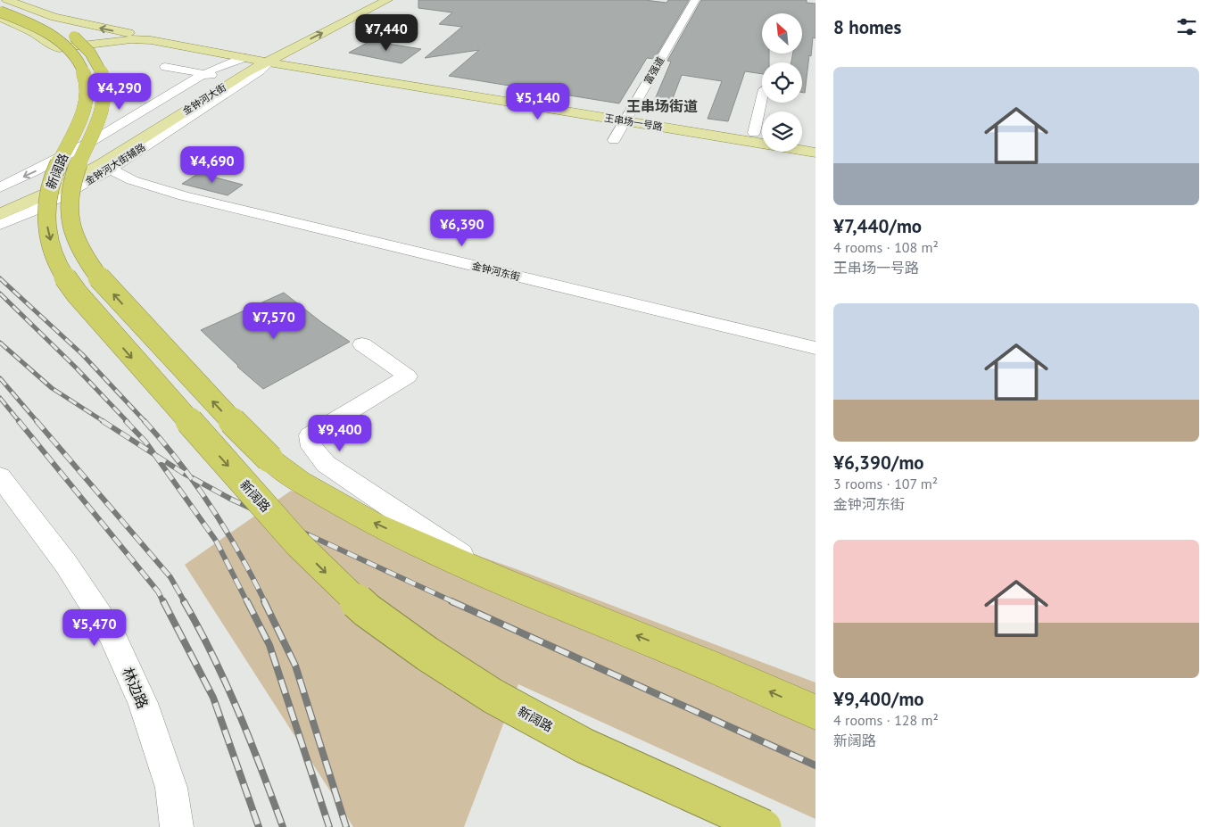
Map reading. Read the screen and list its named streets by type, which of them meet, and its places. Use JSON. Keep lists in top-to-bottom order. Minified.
{"streets":{"highway":["新阔路"],"main road":["金钟河大街","王串场一号路"],"street":["富强道","金钟河大街辅路","金钟河东街","林边路"]},"crossings":[["富强道","王串场一号路"],["金钟河大街","王串场一号路"],["金钟河大街","金钟河大街辅路"],["金钟河大街","金钟河东街"],["王串场一号路","金钟河大街辅路"],["金钟河大街辅路","金钟河东街"]],"districts":["王串场街道"],"north":"top left","page":{"heading":"8 homes","price":["¥7,440","¥4,290","¥5,140","¥4,690","¥6,390","¥7,570","¥9,400","¥5,470"],"list":[{"name":"¥7,440/mo","note":"4 rooms · 108 m² · 王串场一号路"},{"name":"¥6,390/mo","note":"3 rooms · 107 m² · 金钟河东街"},{"name":"¥9,400/mo","note":"4 rooms · 128 m² · 新阔路"}]}}
